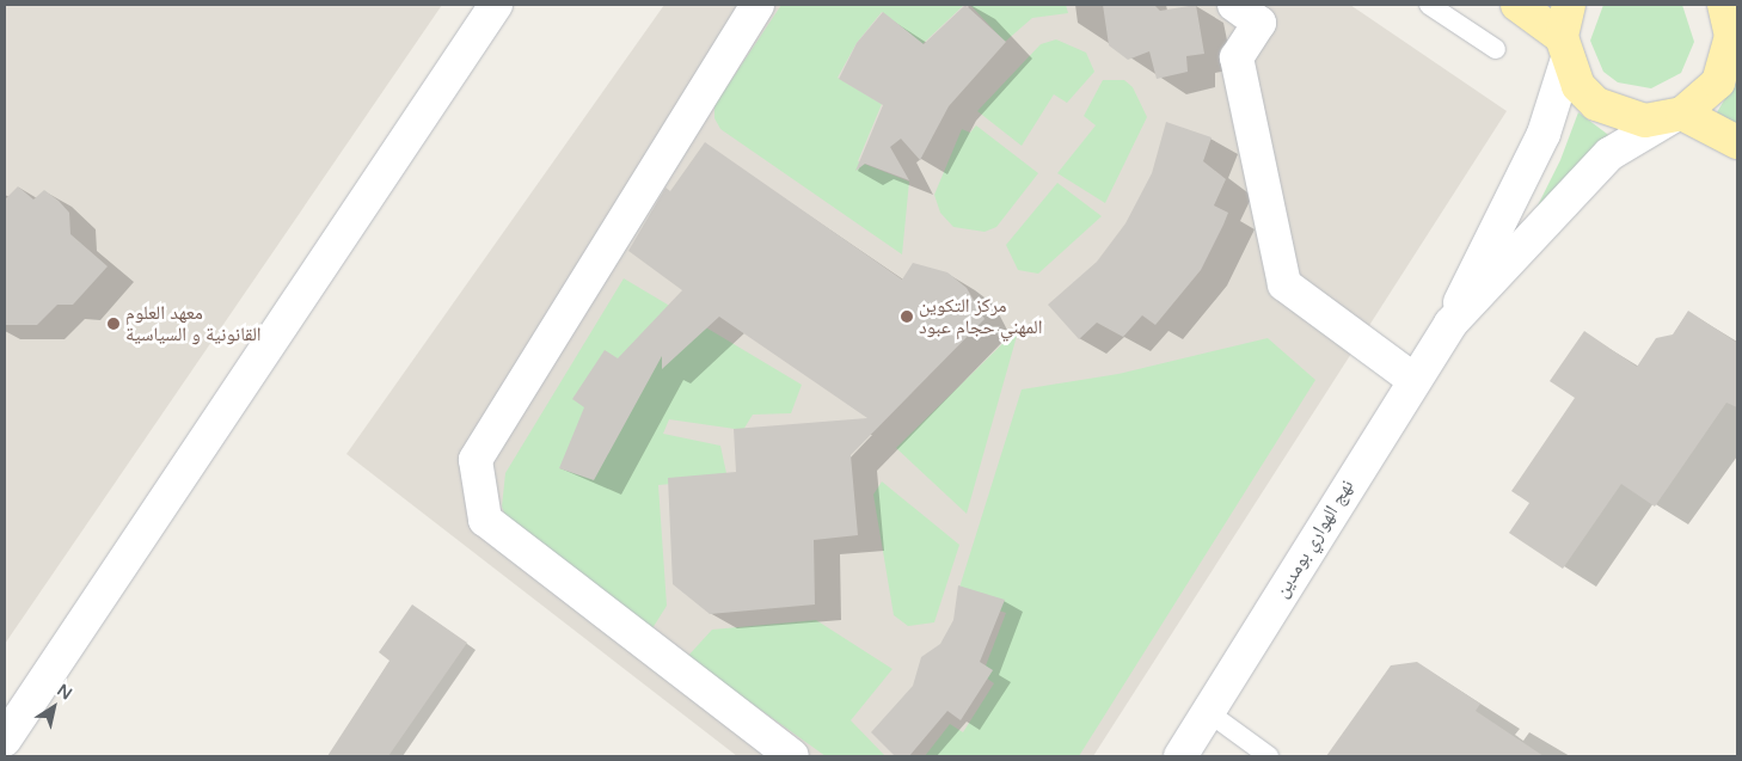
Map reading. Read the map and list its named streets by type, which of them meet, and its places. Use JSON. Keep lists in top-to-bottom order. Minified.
{"streets":{"street":["نهج الهواري بومدين"]},"places":["مركز التكوين المهني حجام عبود","معهد العلوم القانونية و السياسية"],"north":"top right"}
